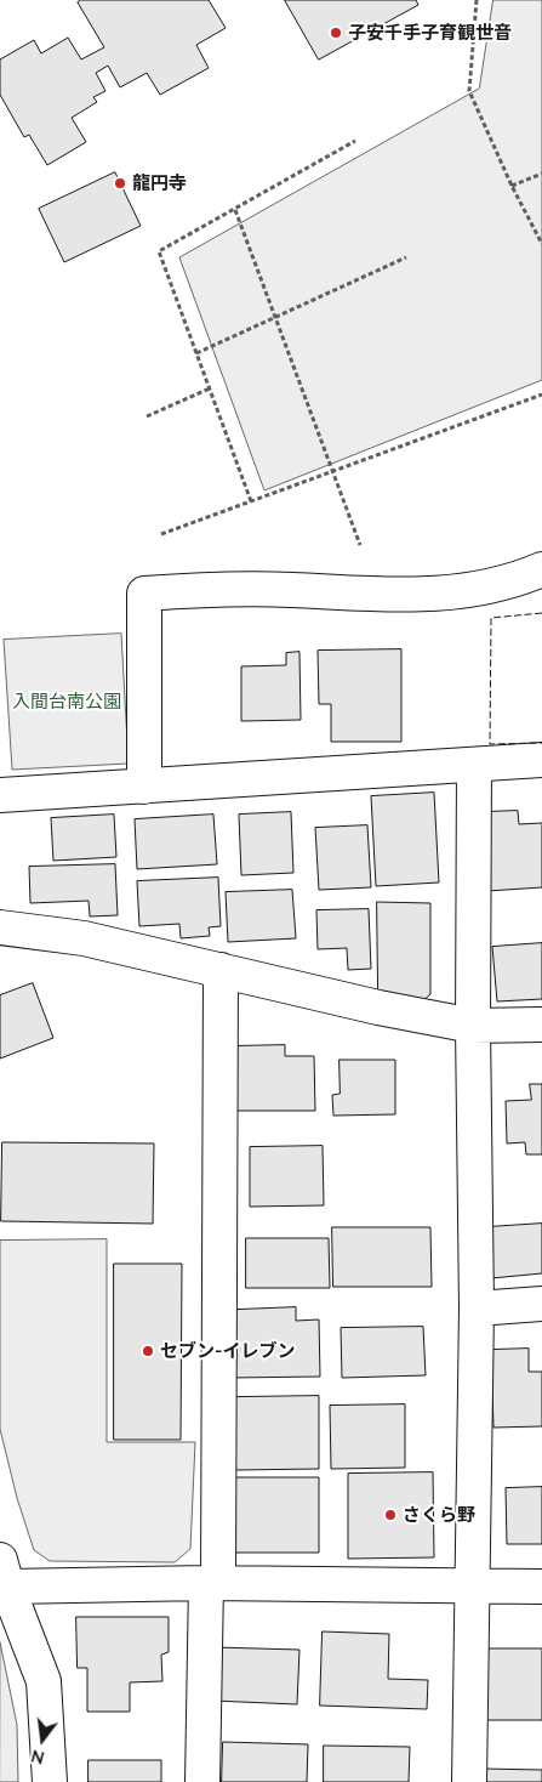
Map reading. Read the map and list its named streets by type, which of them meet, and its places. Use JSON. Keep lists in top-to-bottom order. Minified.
{"parks":["入間台南公園"],"places":["子安千手子育観世音","龍円寺","セブン-イレブン","さくら野"],"north":"bottom"}
